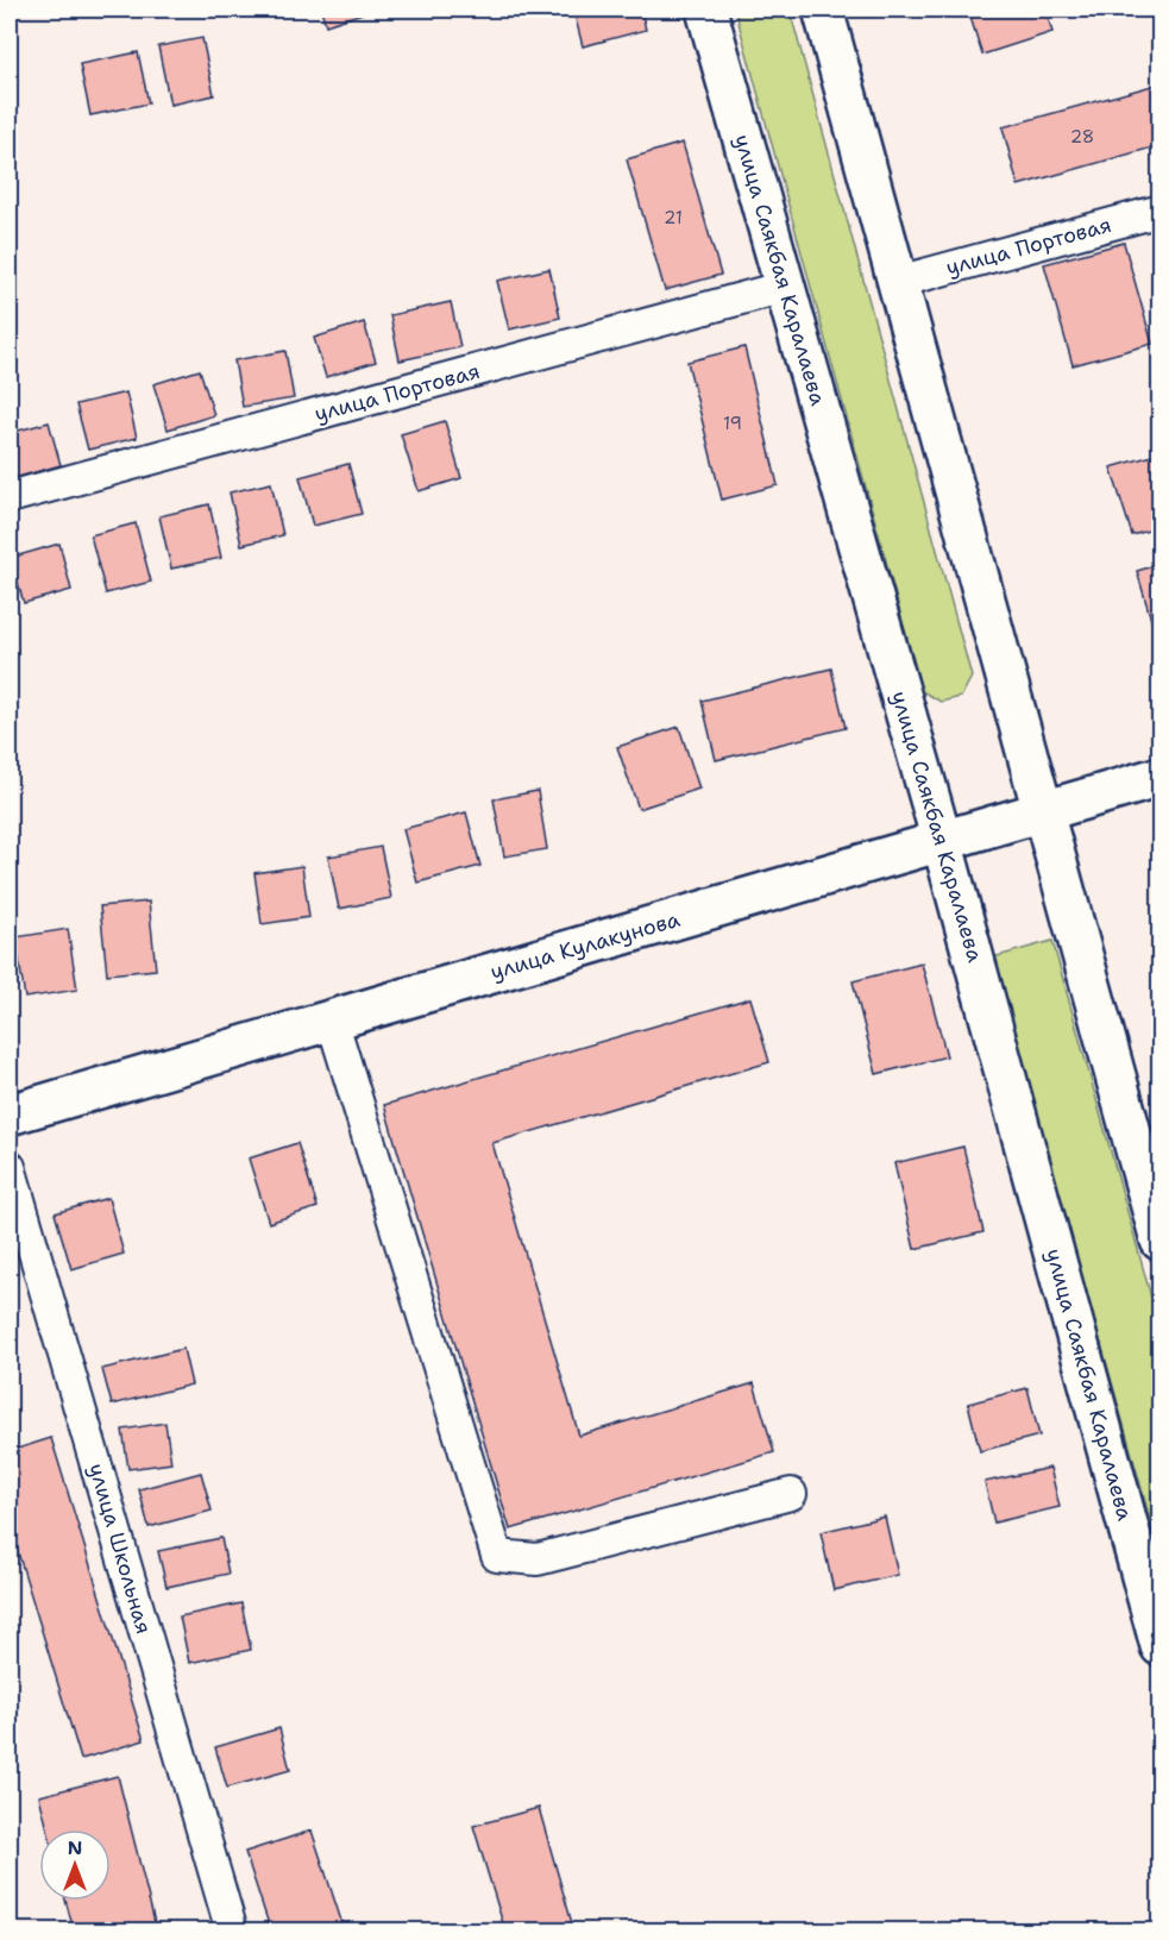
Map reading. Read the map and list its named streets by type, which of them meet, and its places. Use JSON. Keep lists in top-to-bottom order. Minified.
{"streets":{"street":["улица Портовая","улица Саякбая Каралаева","улица Кулакунова","улица Школьная"]},"crossings":[["улица Портовая","улица Саякбая Каралаева"],["улица Саякбая Каралаева","улица Кулакунова"]],"house_numbers":["28","21","19"],"north":"top"}
